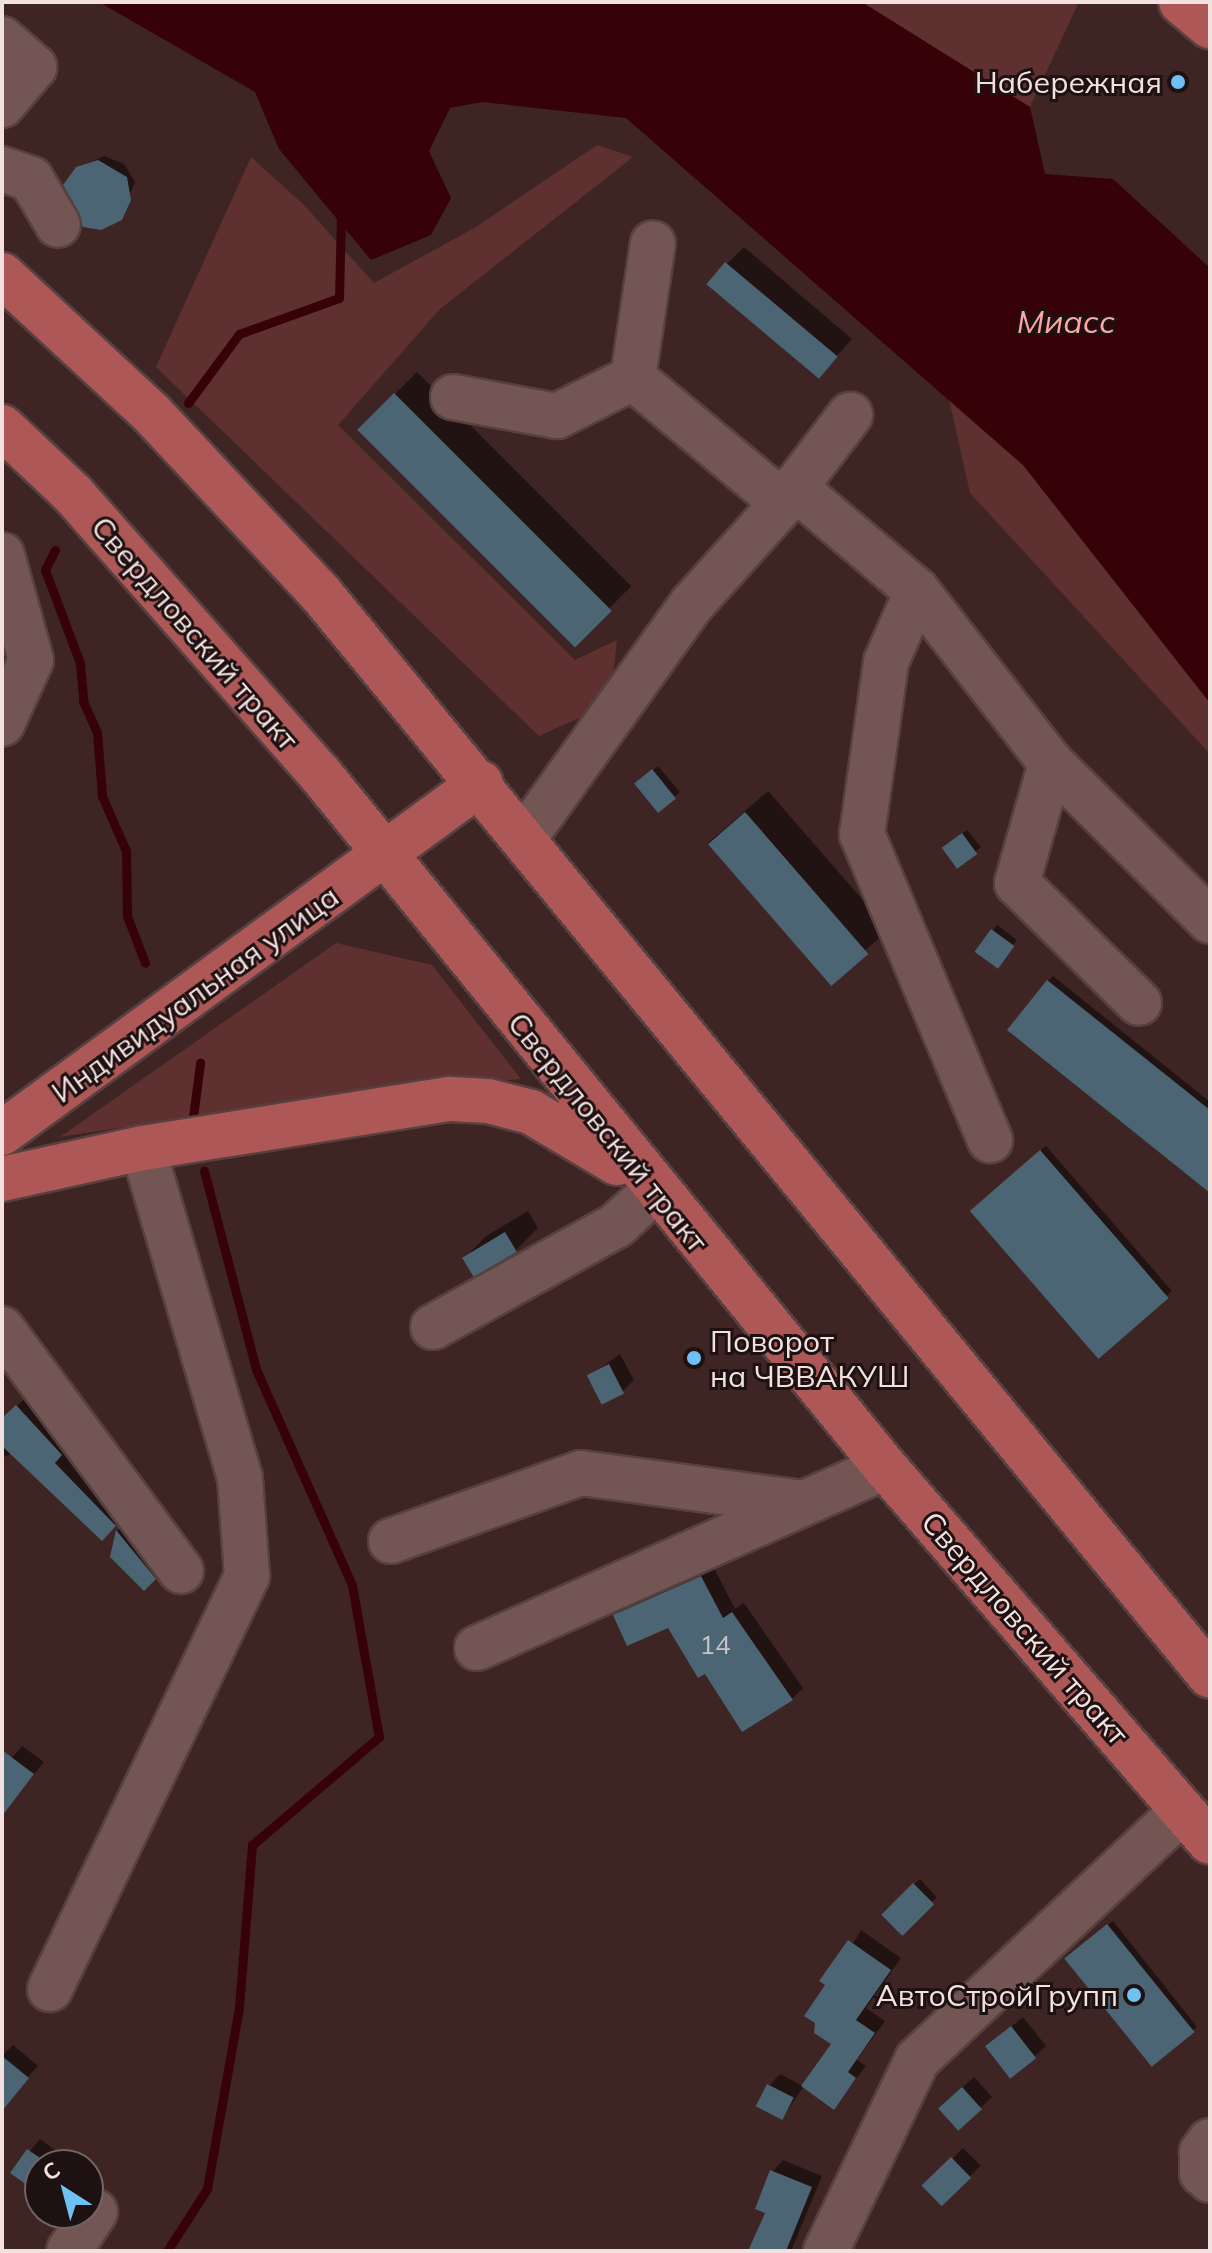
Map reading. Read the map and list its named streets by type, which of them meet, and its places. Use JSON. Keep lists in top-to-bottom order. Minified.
{"streets":{"main road":["Свердловский тракт","Индивидуальная улица"]},"crossings":[["Свердловский тракт","Индивидуальная улица"]],"water":["Миасс"],"places":["Набережная","Поворот на ЧВВАКУШ","АвтоСтройГрупп"],"house_numbers":["14"],"north":"top left"}
